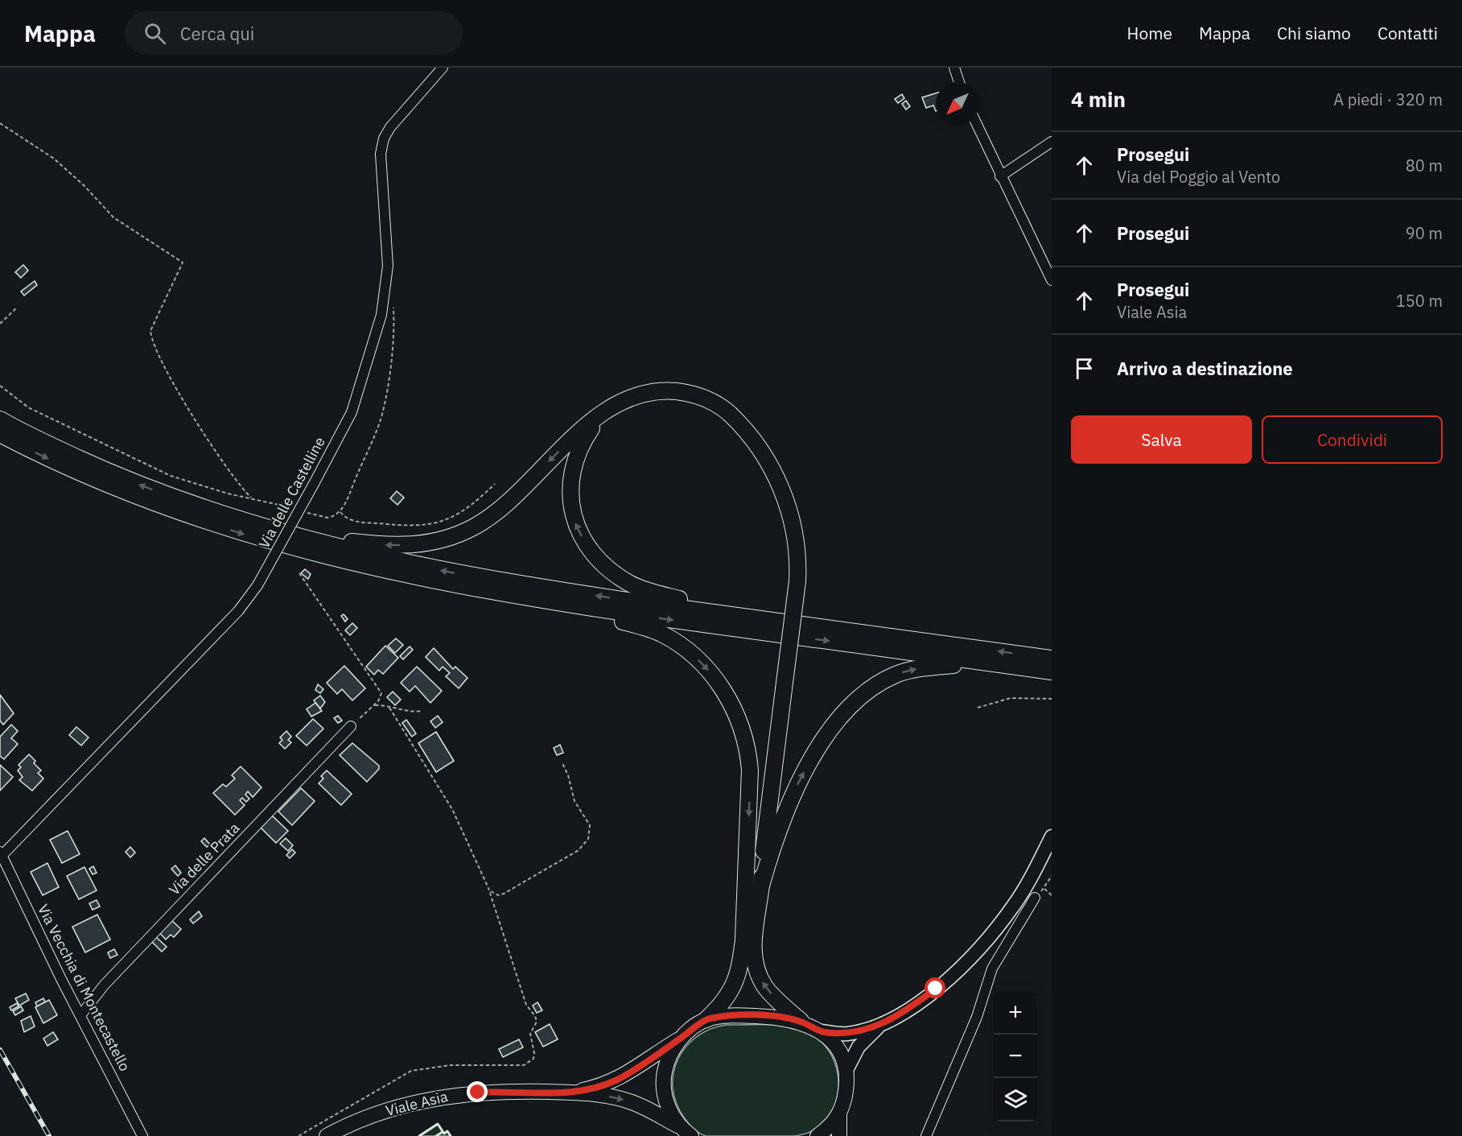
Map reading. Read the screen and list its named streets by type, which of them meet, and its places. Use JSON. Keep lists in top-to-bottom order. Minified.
{"streets":{"main road":["Viale Asia"],"street":["Via delle Castelline","Via delle Prata","Via Vecchia di Montecastello"]},"crossings":[["Via delle Castelline","Via Vecchia di Montecastello"],["Via delle Prata","Via Vecchia di Montecastello"]],"north":"bottom left","page":{"header":"Mappa","search":"Cerca qui","nav":["Home","Mappa","Chi siamo","Contatti"],"heading":["4 min","A piedi · 320 m"],"list":[["Prosegui","Via del Poggio al Vento","80 m"],["Prosegui","90 m"],["Prosegui","Viale Asia","150 m"],"Arrivo a destinazione"],"buttons":["Salva","Condividi"],"map_buttons":["+","−"]}}
